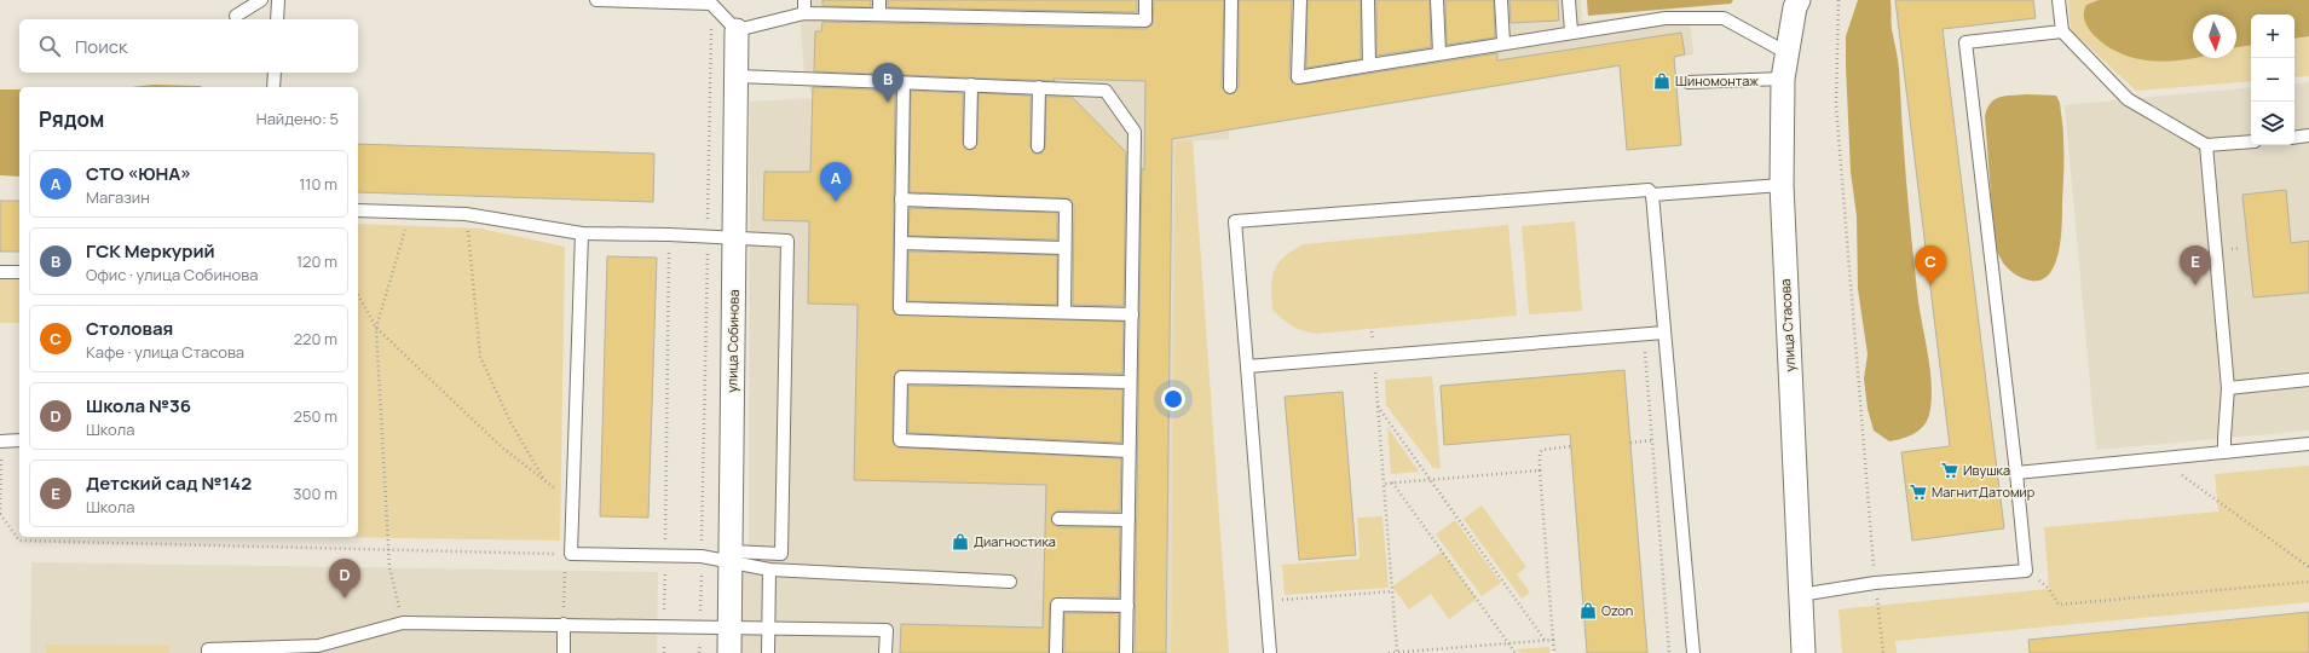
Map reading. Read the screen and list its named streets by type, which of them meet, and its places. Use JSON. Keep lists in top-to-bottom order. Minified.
{"streets":{"street":["улица Стасова","улица Собинова"]},"places":{"shop":["Шиномонтаж","Диагностика","Ozon"],"supermarket":["Ивушка","МагнитДатомир"]},"north":"bottom","page":{"map_buttons":["+","−"],"search":"Поиск","pins":["B","A","C","E","D"],"heading":["Рядом","Найдено: 5"],"list":[{"mark":"A","name":"СТО «ЮНА»","note":"Магазин","value":"110 m"},{"mark":"B","name":"ГСК Меркурий","note":"Офис · улица Собинова","value":"120 m"},{"mark":"C","name":"Столовая","note":"Кафе · улица Стасова","value":"220 m"},{"mark":"D","name":"Школа №36","note":"Школа","value":"250 m"},{"mark":"E","name":"Детский сад №142","note":"Школа","value":"300 m"}]}}
